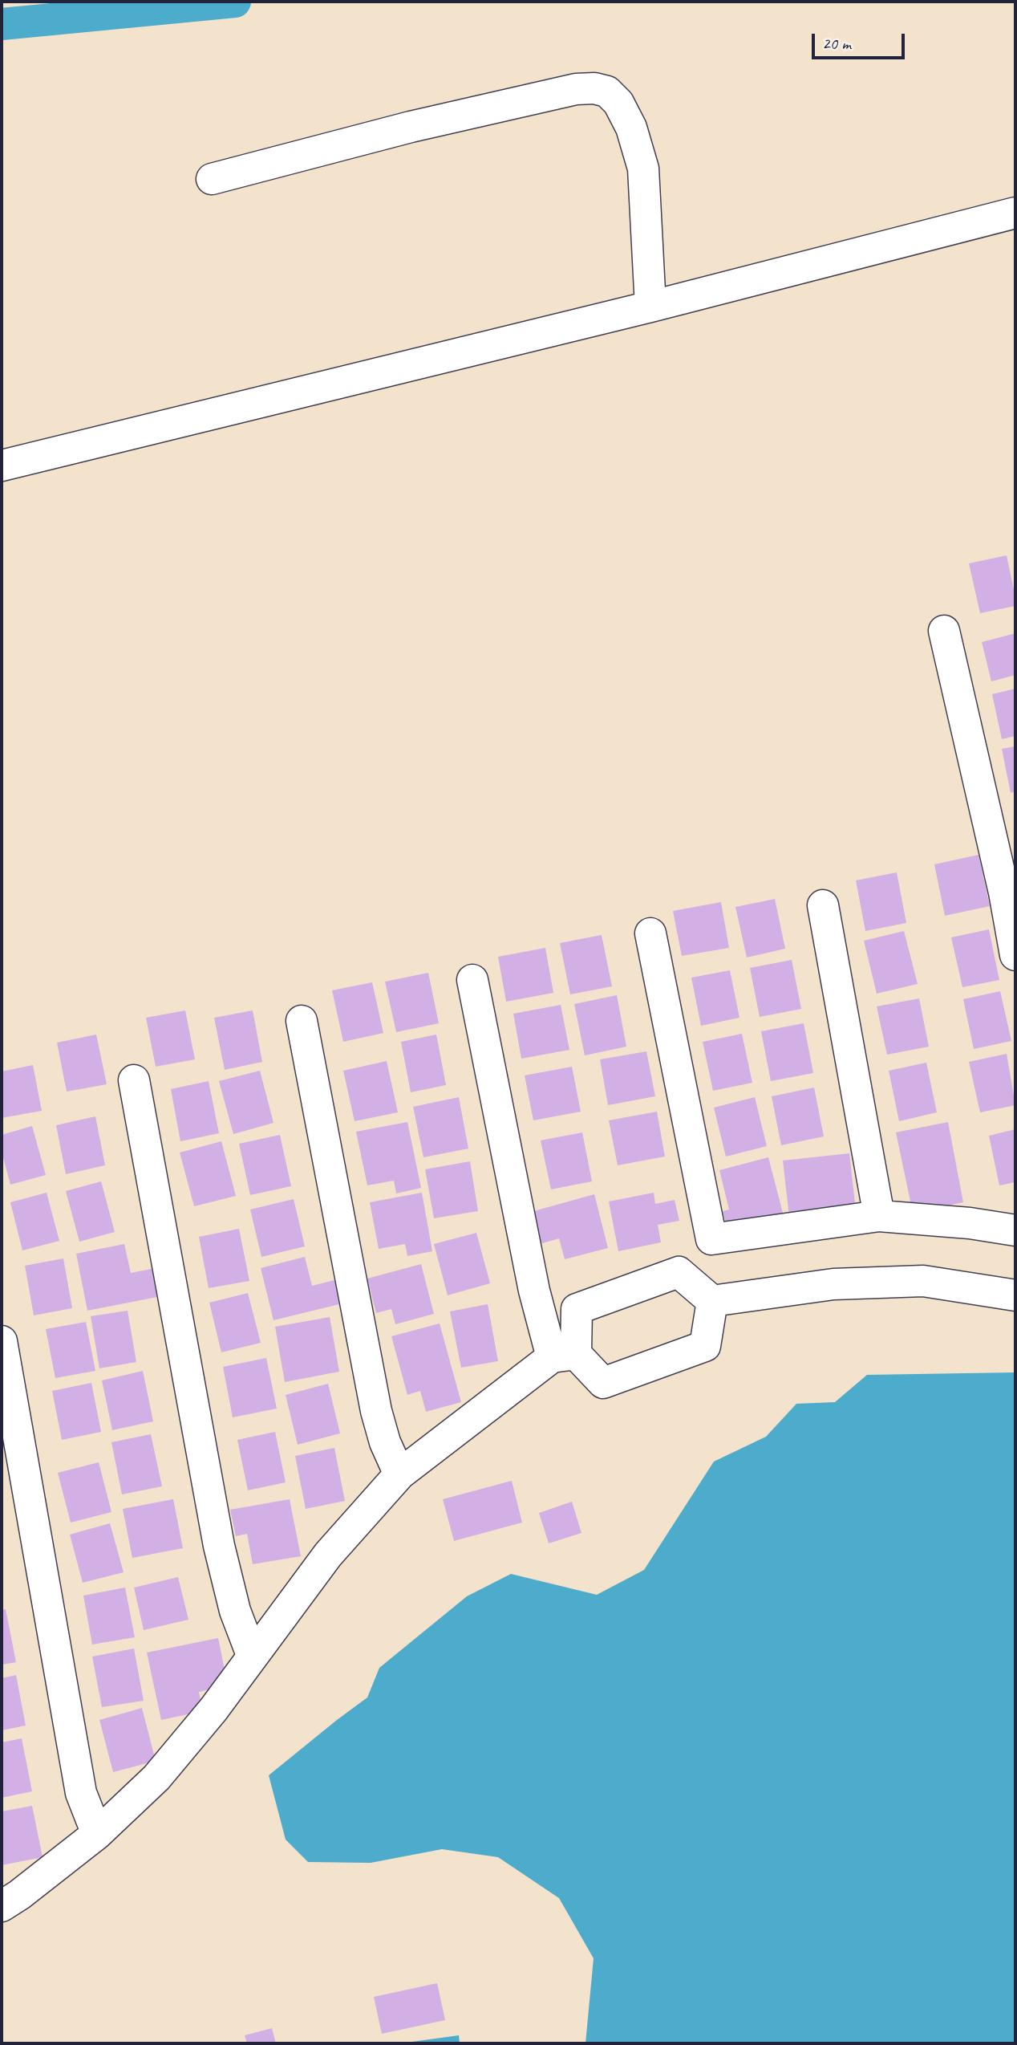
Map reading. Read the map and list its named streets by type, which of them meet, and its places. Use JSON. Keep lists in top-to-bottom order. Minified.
{"scale_bar":"20 m"}
